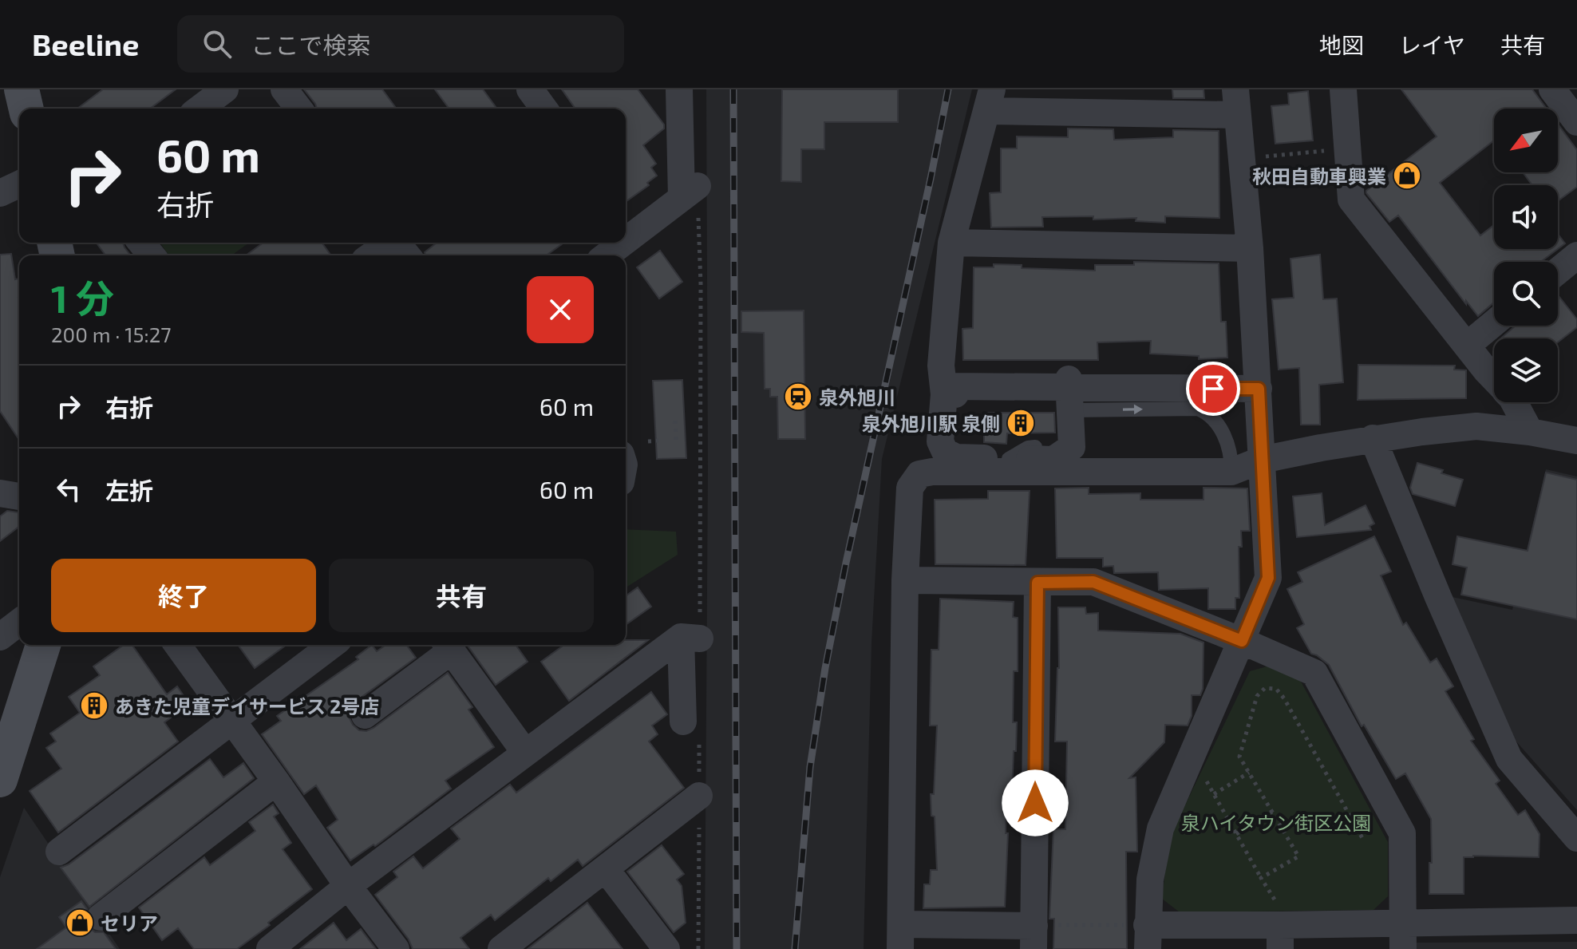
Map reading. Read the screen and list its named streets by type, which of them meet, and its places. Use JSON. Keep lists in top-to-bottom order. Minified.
{"parks":["泉ハイタウン街区公園"],"places":{"shop":["秋田自動車興業","セリア"],"station":["泉外旭川"],"building":["泉外旭川駅 泉側","あきた児童デイサービス 2号店"]},"north":"bottom left","page":{"header":"Beeline","search":"ここで検索","nav":["地図","レイヤ","共有"],"turn":["60 m","右折"],"heading":["1 分","200 m · 15:27"],"list":[{"name":"右折","value":"60 m"},{"name":"左折","value":"60 m"}],"buttons":["終了","共有"]}}
